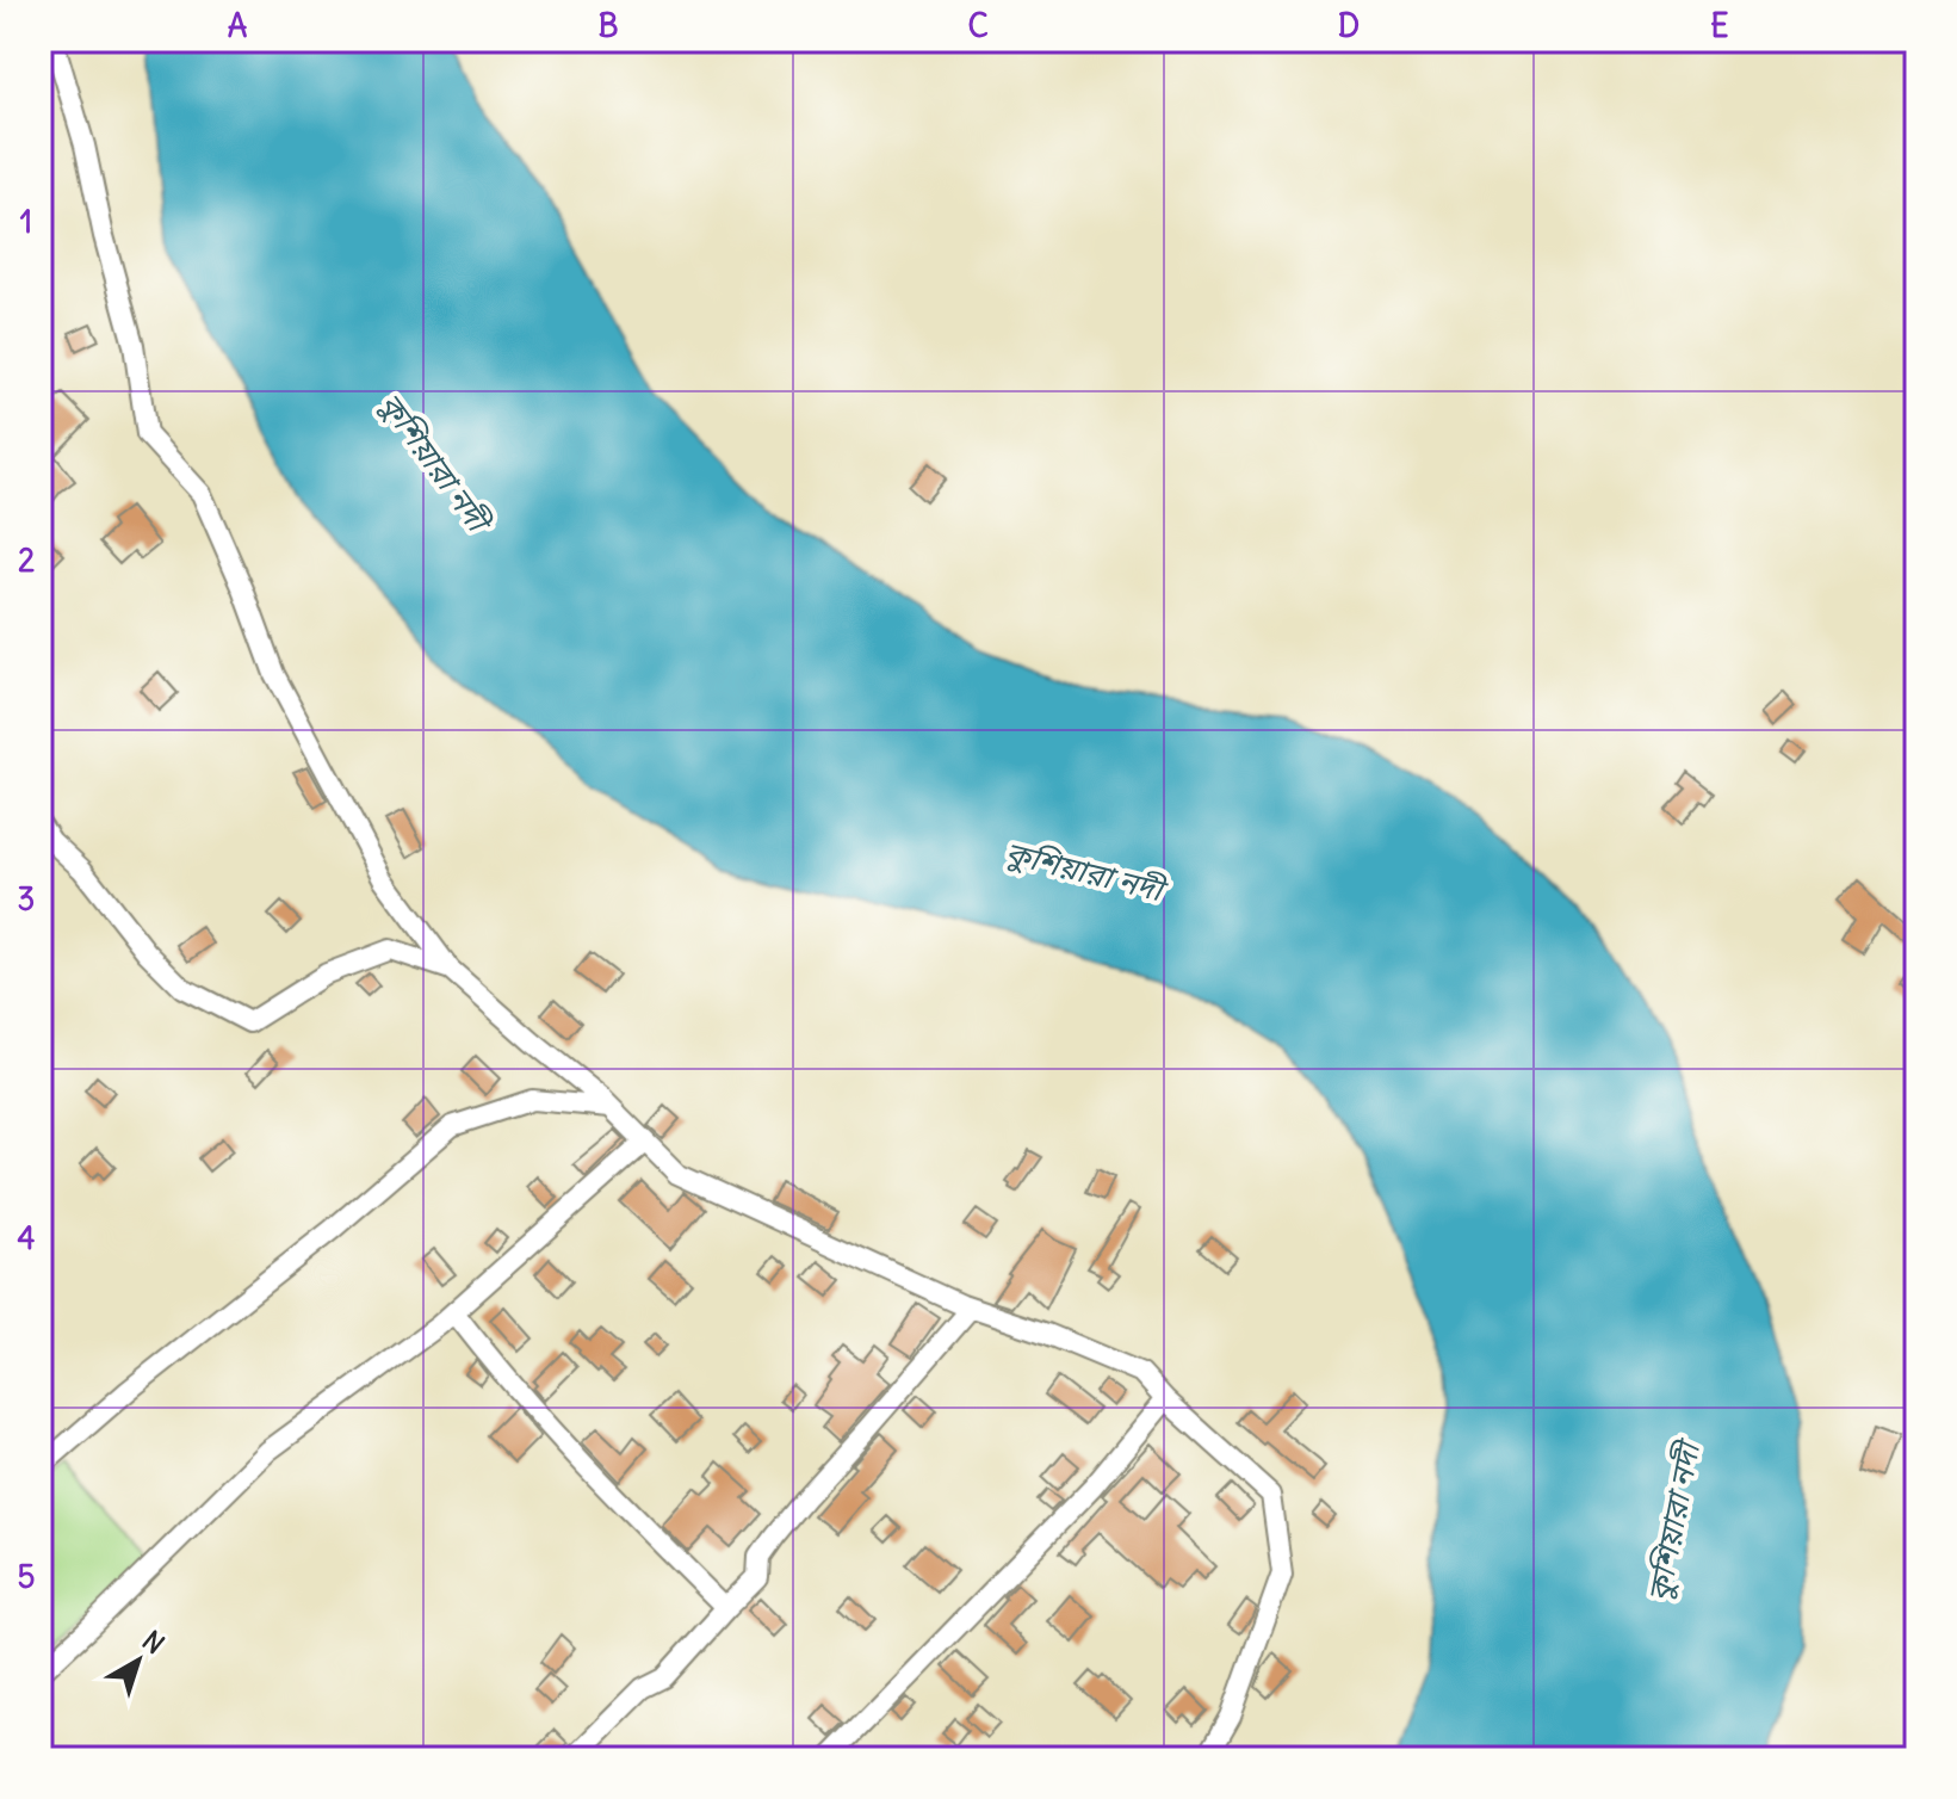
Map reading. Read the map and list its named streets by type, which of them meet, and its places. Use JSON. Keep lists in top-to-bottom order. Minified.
{"water":["কুশিয়ারা নদী"],"north":"top right","grid":{"columns":["A","B","C","D","E"],"rows":["1","2","3","4","5"]}}
